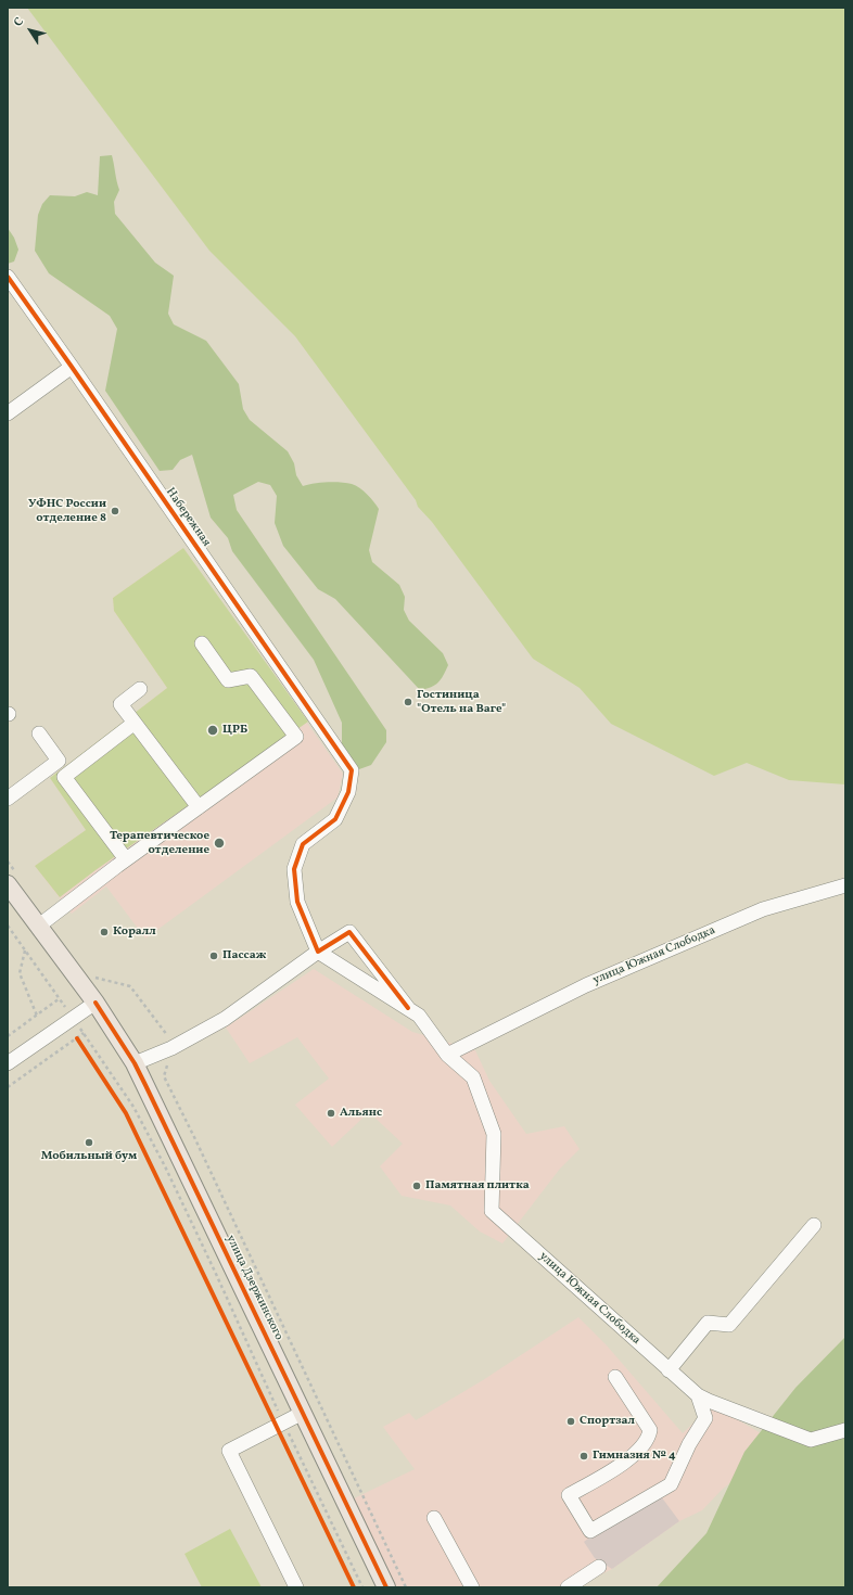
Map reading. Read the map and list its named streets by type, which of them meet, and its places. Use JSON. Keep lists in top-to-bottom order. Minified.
{"streets":{"main road":["улица Дзержинского"],"street":["Набережная","улица Южная Слободка"]},"crossings":[["Набережная","улица Южная Слободка"]],"places":["УФНС России отделение 8","Гостиница \"Отель на Ваге\"","ЦРБ","Терапевтическое отделение","Коралл","Пассаж","Альянс","Мобильный бум","Памятная плитка","Спортзал","Гимназия № 4"],"north":"top left"}
